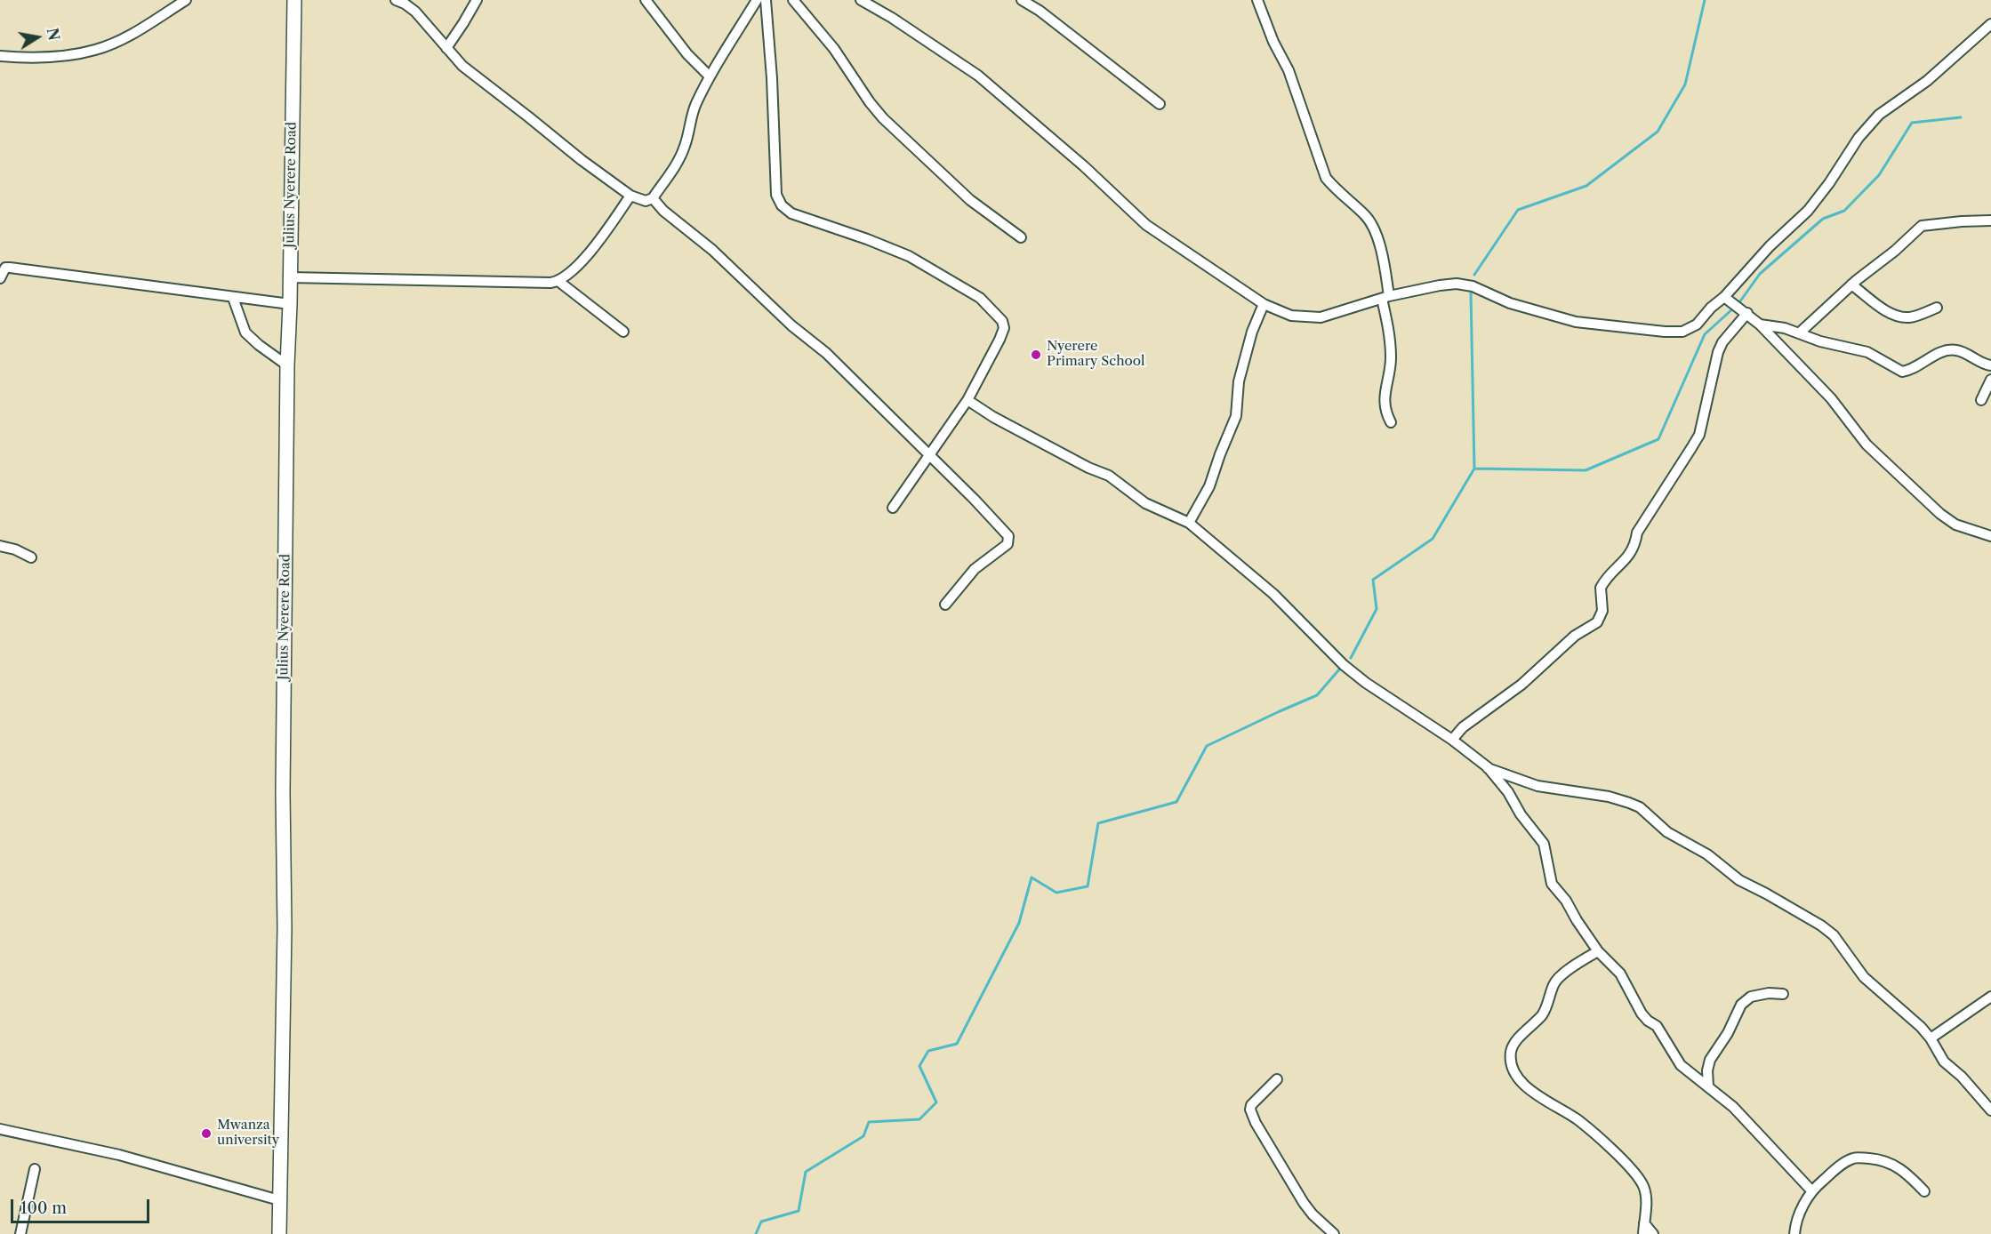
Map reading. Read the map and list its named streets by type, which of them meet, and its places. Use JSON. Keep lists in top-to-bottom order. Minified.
{"streets":{"highway":["Julius Nyerere Road"]},"places":["Nyerere Primary School","Mwanza university"],"scale_bar":"100 m","north":"right"}
